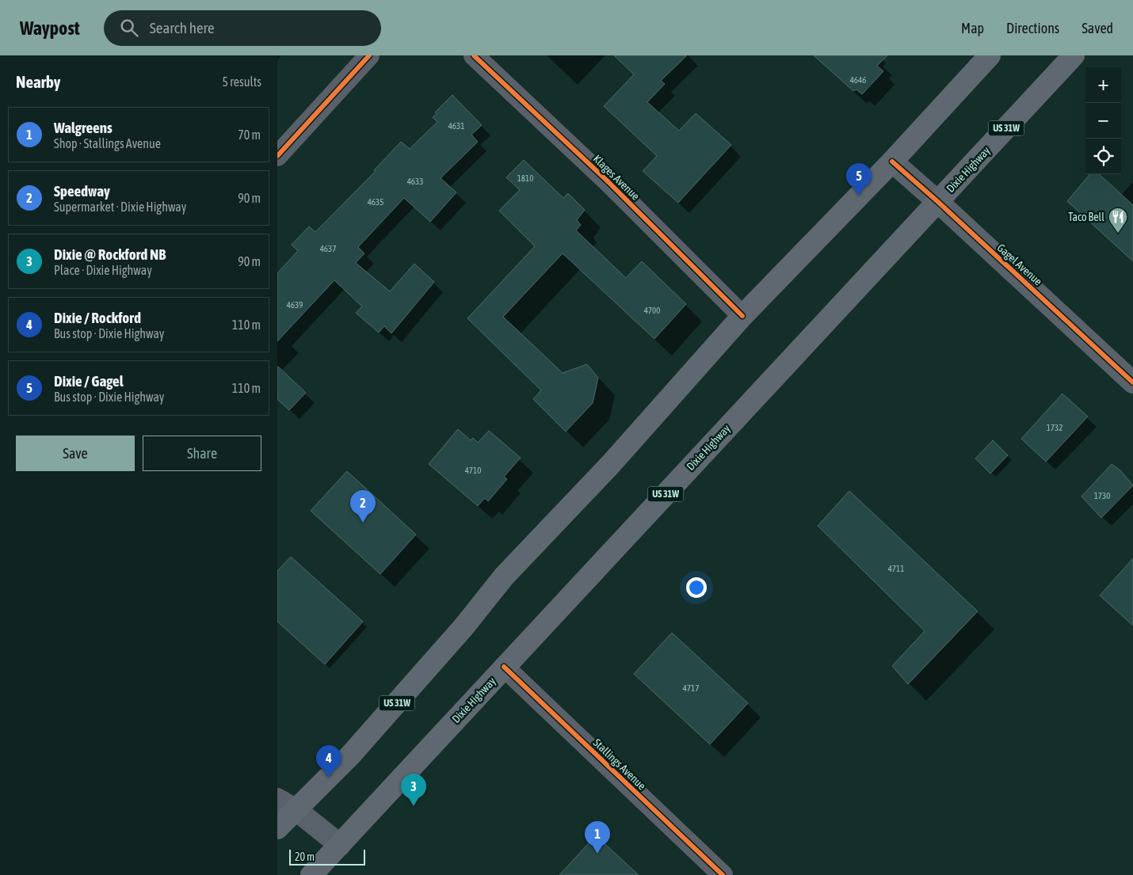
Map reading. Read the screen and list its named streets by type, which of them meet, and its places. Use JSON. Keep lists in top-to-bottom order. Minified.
{"streets":{"main road":["US 31W","Dixie Highway"],"street":["Klages Avenue","Gagel Avenue","Stallings Avenue"]},"crossings":[["US 31W","Klages Avenue"],["US 31W","Gagel Avenue"],["Dixie Highway","Gagel Avenue"],["Dixie Highway","Stallings Avenue"]],"places":{"restaurant":["Taco Bell"]},"house_numbers":["4646","4631","1810","4633","4635","4637","4639","4700","1732","4710","1730","4711","4717"],"scale_bar":"20 m","page":{"header":"Waypost","search":"Search here","nav":["Map","Directions","Saved"],"heading":["Nearby","5 results"],"map_buttons":["+","−"],"list":[{"mark":"1","name":"Walgreens","note":"Shop · Stallings Avenue","value":"70 m"},{"mark":"2","name":"Speedway","note":"Supermarket · Dixie Highway","value":"90 m"},{"mark":"3","name":"Dixie @ Rockford NB","note":"Place · Dixie Highway","value":"90 m"},{"mark":"4","name":"Dixie / Rockford","note":"Bus stop · Dixie Highway","value":"110 m"},{"mark":"5","name":"Dixie / Gagel","note":"Bus stop · Dixie Highway","value":"110 m"}],"pins":["5","2","4","3","1"],"buttons":["Save","Share"],"scale":"20 m"}}
